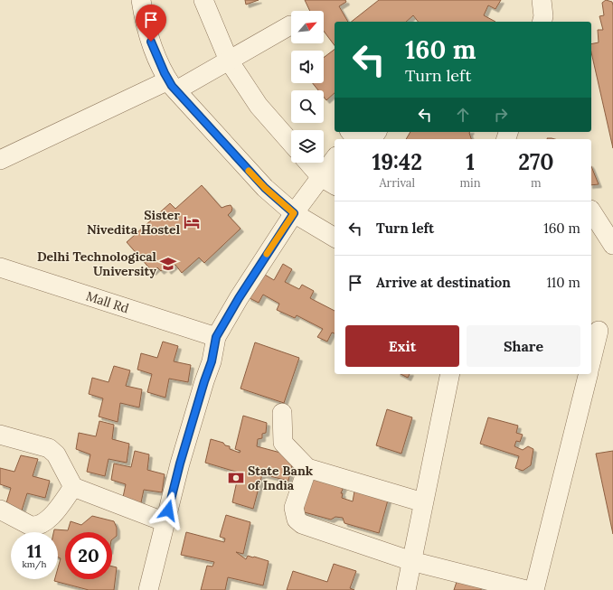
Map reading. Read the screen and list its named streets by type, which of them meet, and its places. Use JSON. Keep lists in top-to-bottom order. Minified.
{"streets":{"lane":["Mall Rd"]},"places":{"hotel":["Sister Nivedita Hostel"],"school or university":["Delhi Technological University"],"bank":["State Bank of India"]},"north":"top right","page":{"turn":["160 m","Turn left"],"eta":["19:42","Arrival","1","min","270","m"],"list":[{"name":"Turn left","value":"160 m"},{"name":"Arrive at destination","value":"110 m"}],"buttons":["Exit","Share"],"speed":"11 km/h","limit":"20"}}
